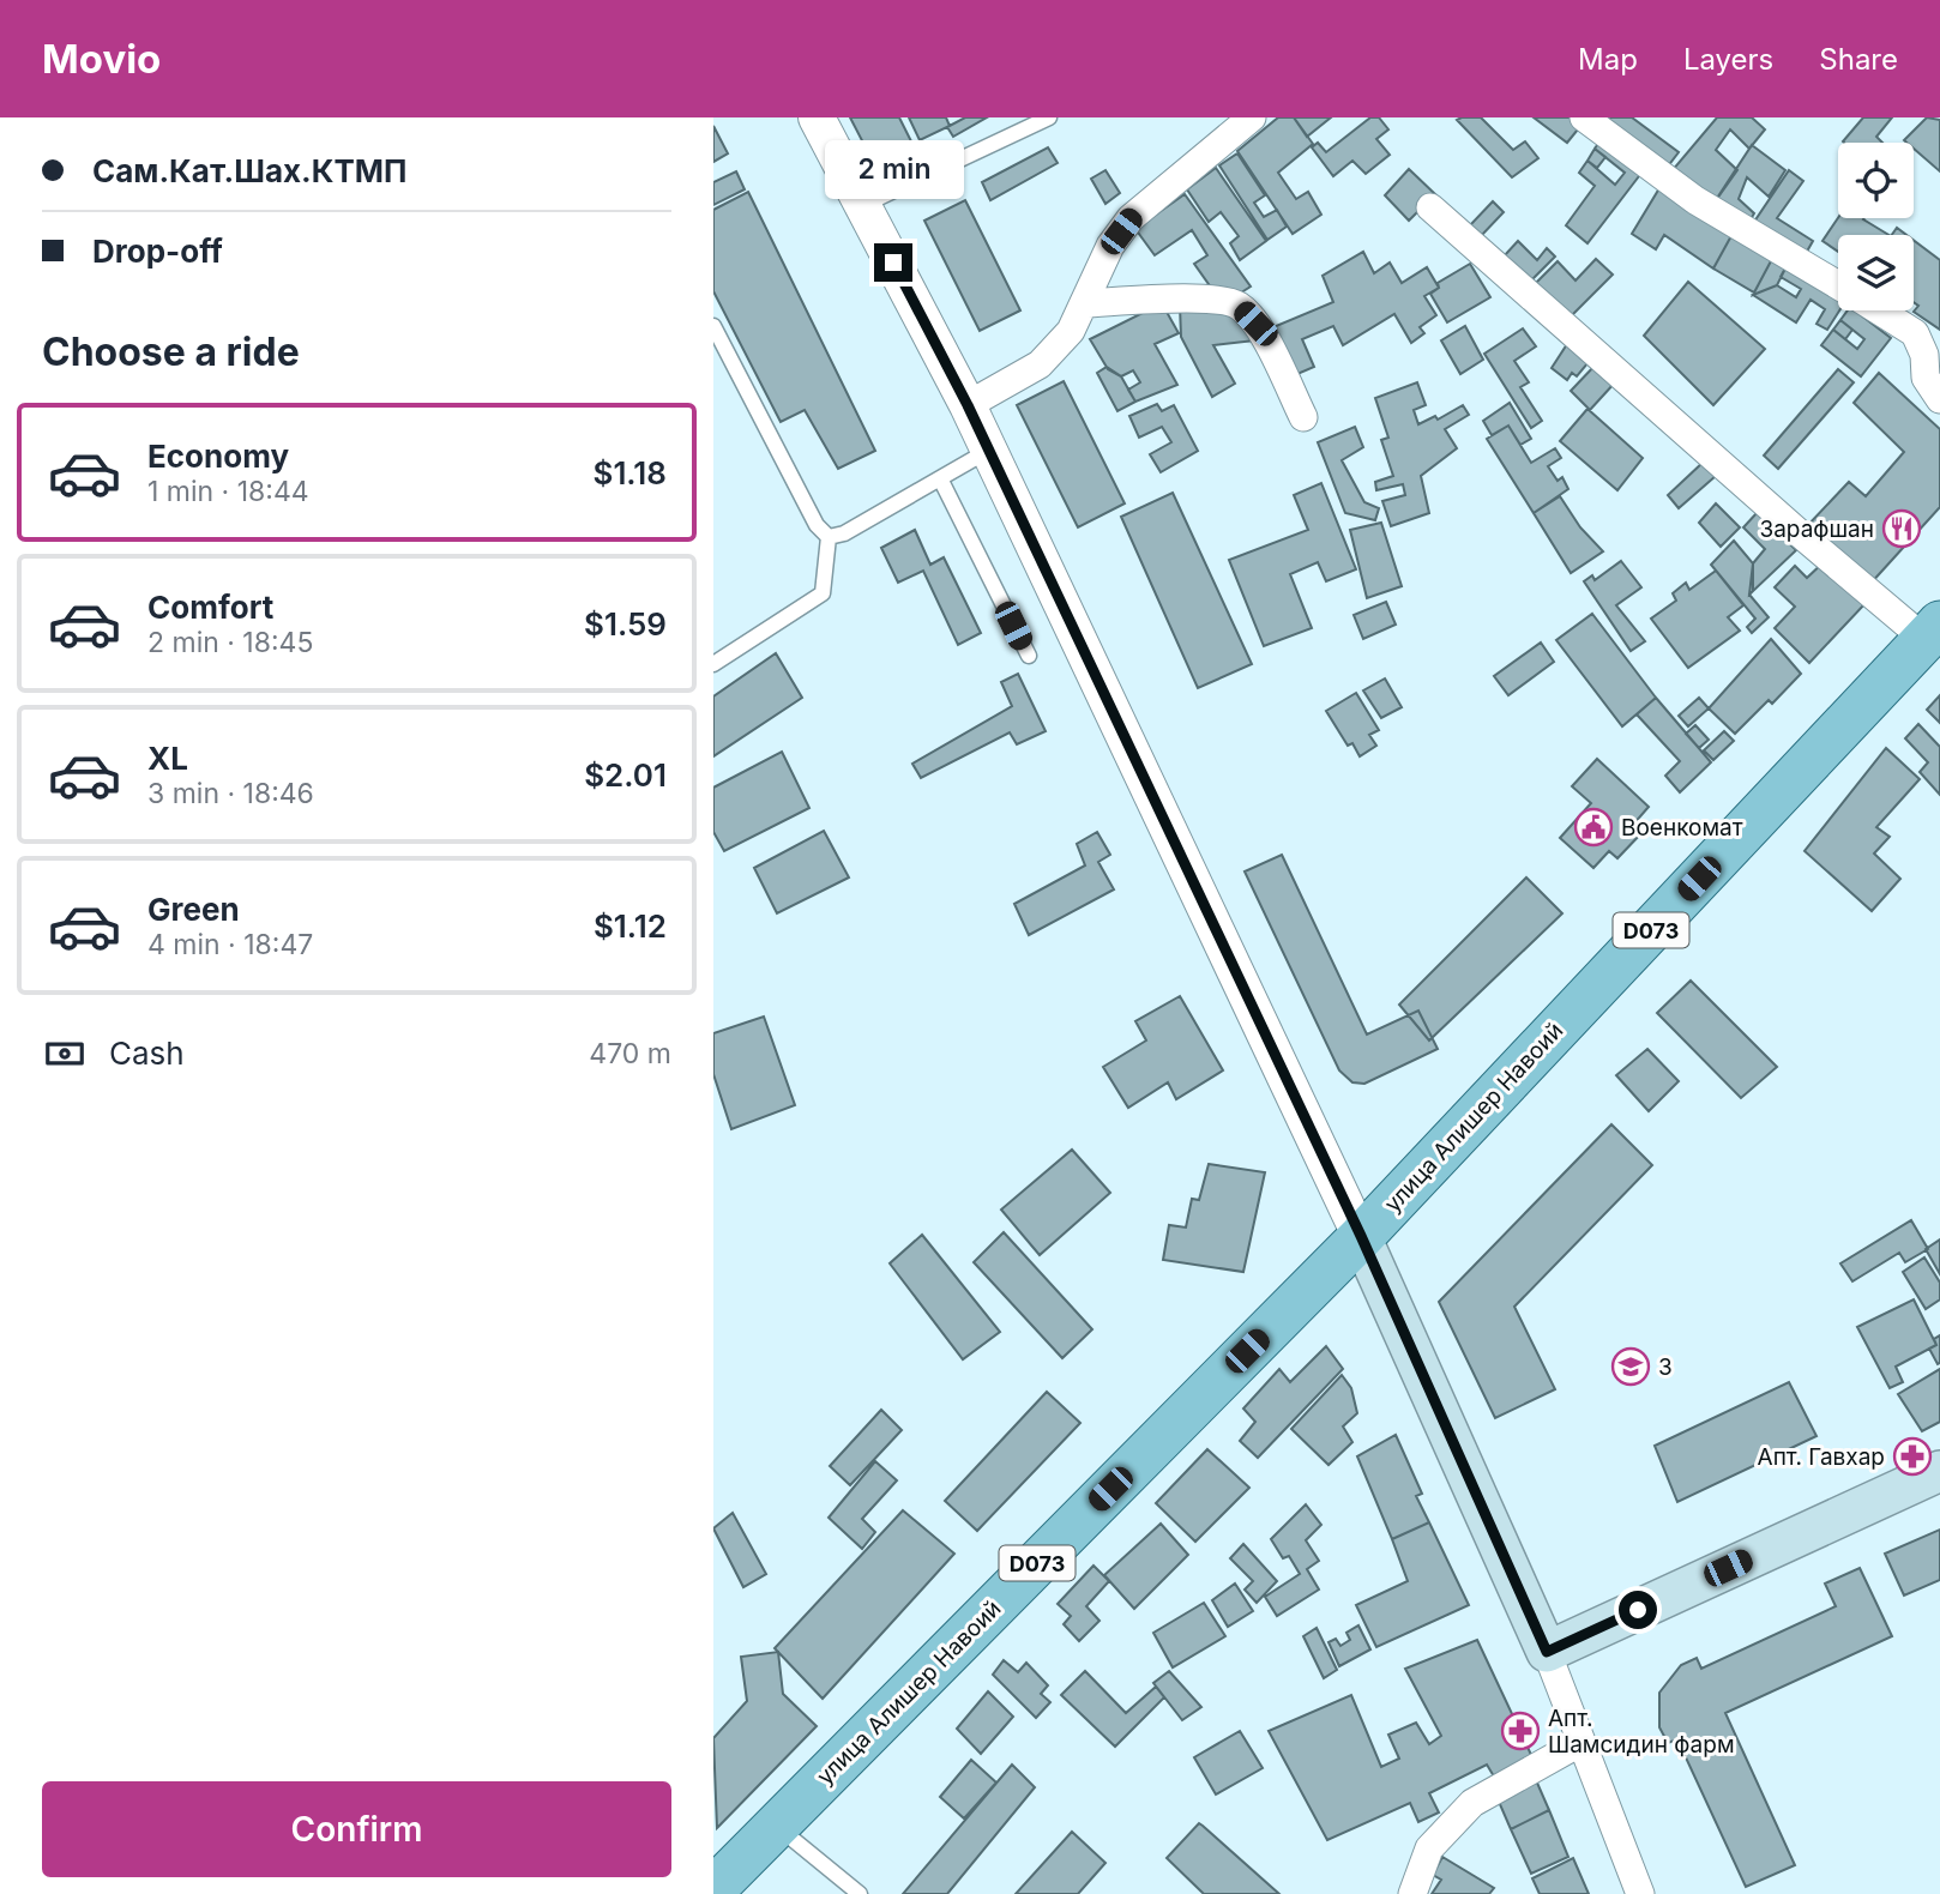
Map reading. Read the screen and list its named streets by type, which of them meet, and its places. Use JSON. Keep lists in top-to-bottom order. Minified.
{"streets":{"main road":["D073","улица Алишер Навоий"]},"places":{"restaurant":["Зарафшан"],"public building":["Военкомат"],"school or university":["3"],"pharmacy":["Апт. Гавхар","Апт. Шамсидин фарм"]},"page":{"header":"Movio","nav":["Map","Layers","Share"],"banner":["Сам.Кат.Шах.КТМП","Drop-off"],"bubble":"2 min","heading":"Choose a ride","list":[{"name":"Economy","note":"1 min · 18:44","value":"$1.18"},{"name":"Comfort","note":"2 min · 18:45","value":"$1.59"},{"name":"XL","note":"3 min · 18:46","value":"$2.01"},{"name":"Green","note":"4 min · 18:47","value":"$1.12"}],"pay":["Cash","470 m"],"buttons":"Confirm"}}
